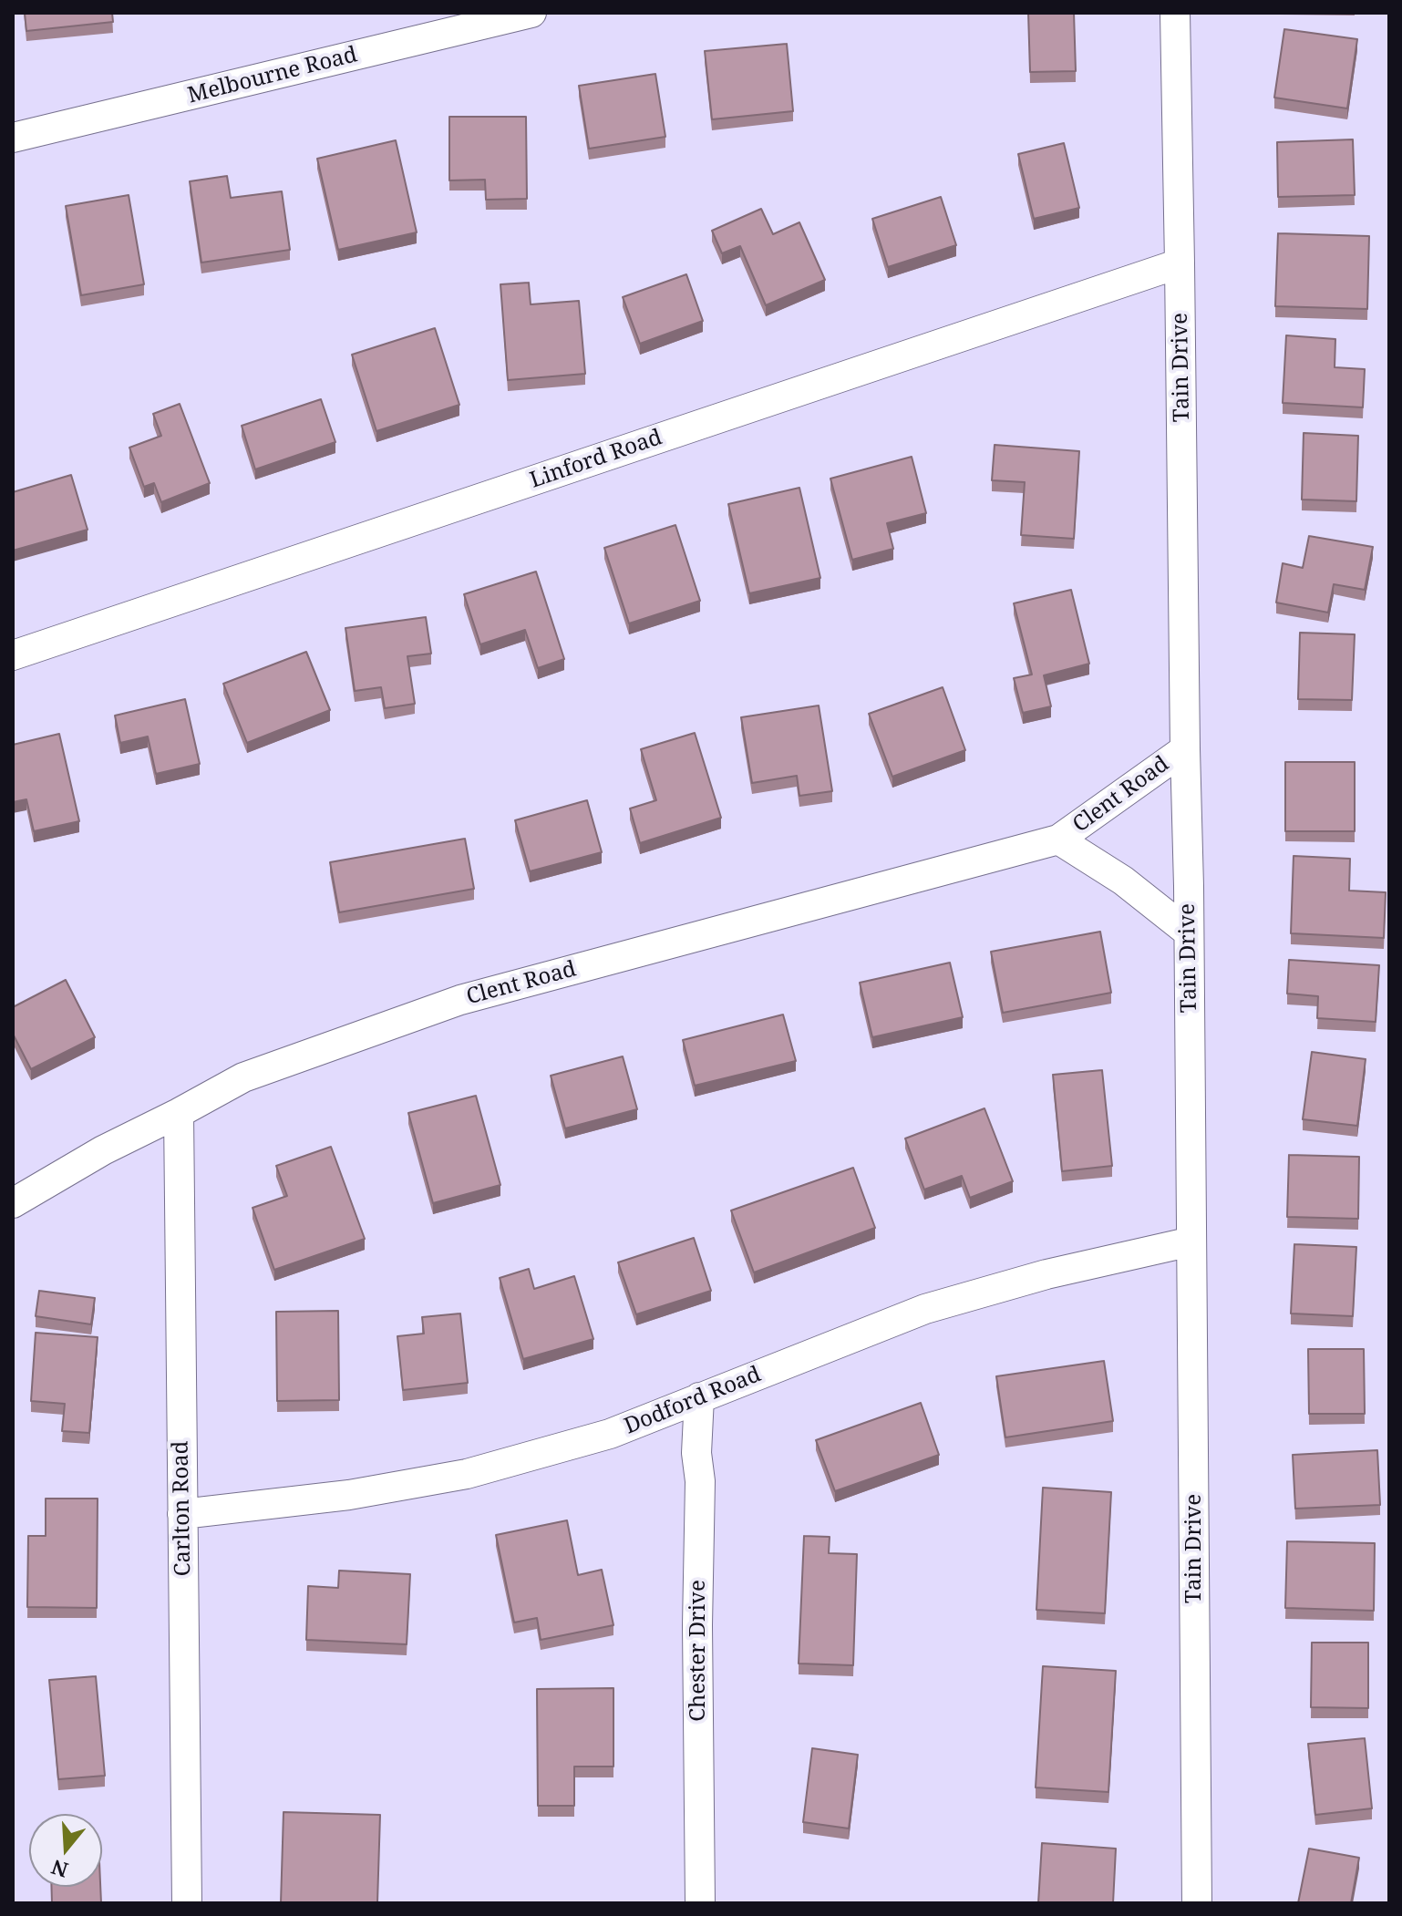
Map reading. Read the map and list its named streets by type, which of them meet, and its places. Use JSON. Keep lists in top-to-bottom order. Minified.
{"streets":{"street":["Melbourne Road","Tain Drive","Linford Road","Clent Road","Dodford Road","Carlton Road","Chester Drive"]},"crossings":[["Tain Drive","Linford Road"],["Tain Drive","Clent Road"],["Tain Drive","Dodford Road"],["Clent Road","Carlton Road"],["Dodford Road","Carlton Road"],["Dodford Road","Chester Drive"]],"north":"bottom"}
